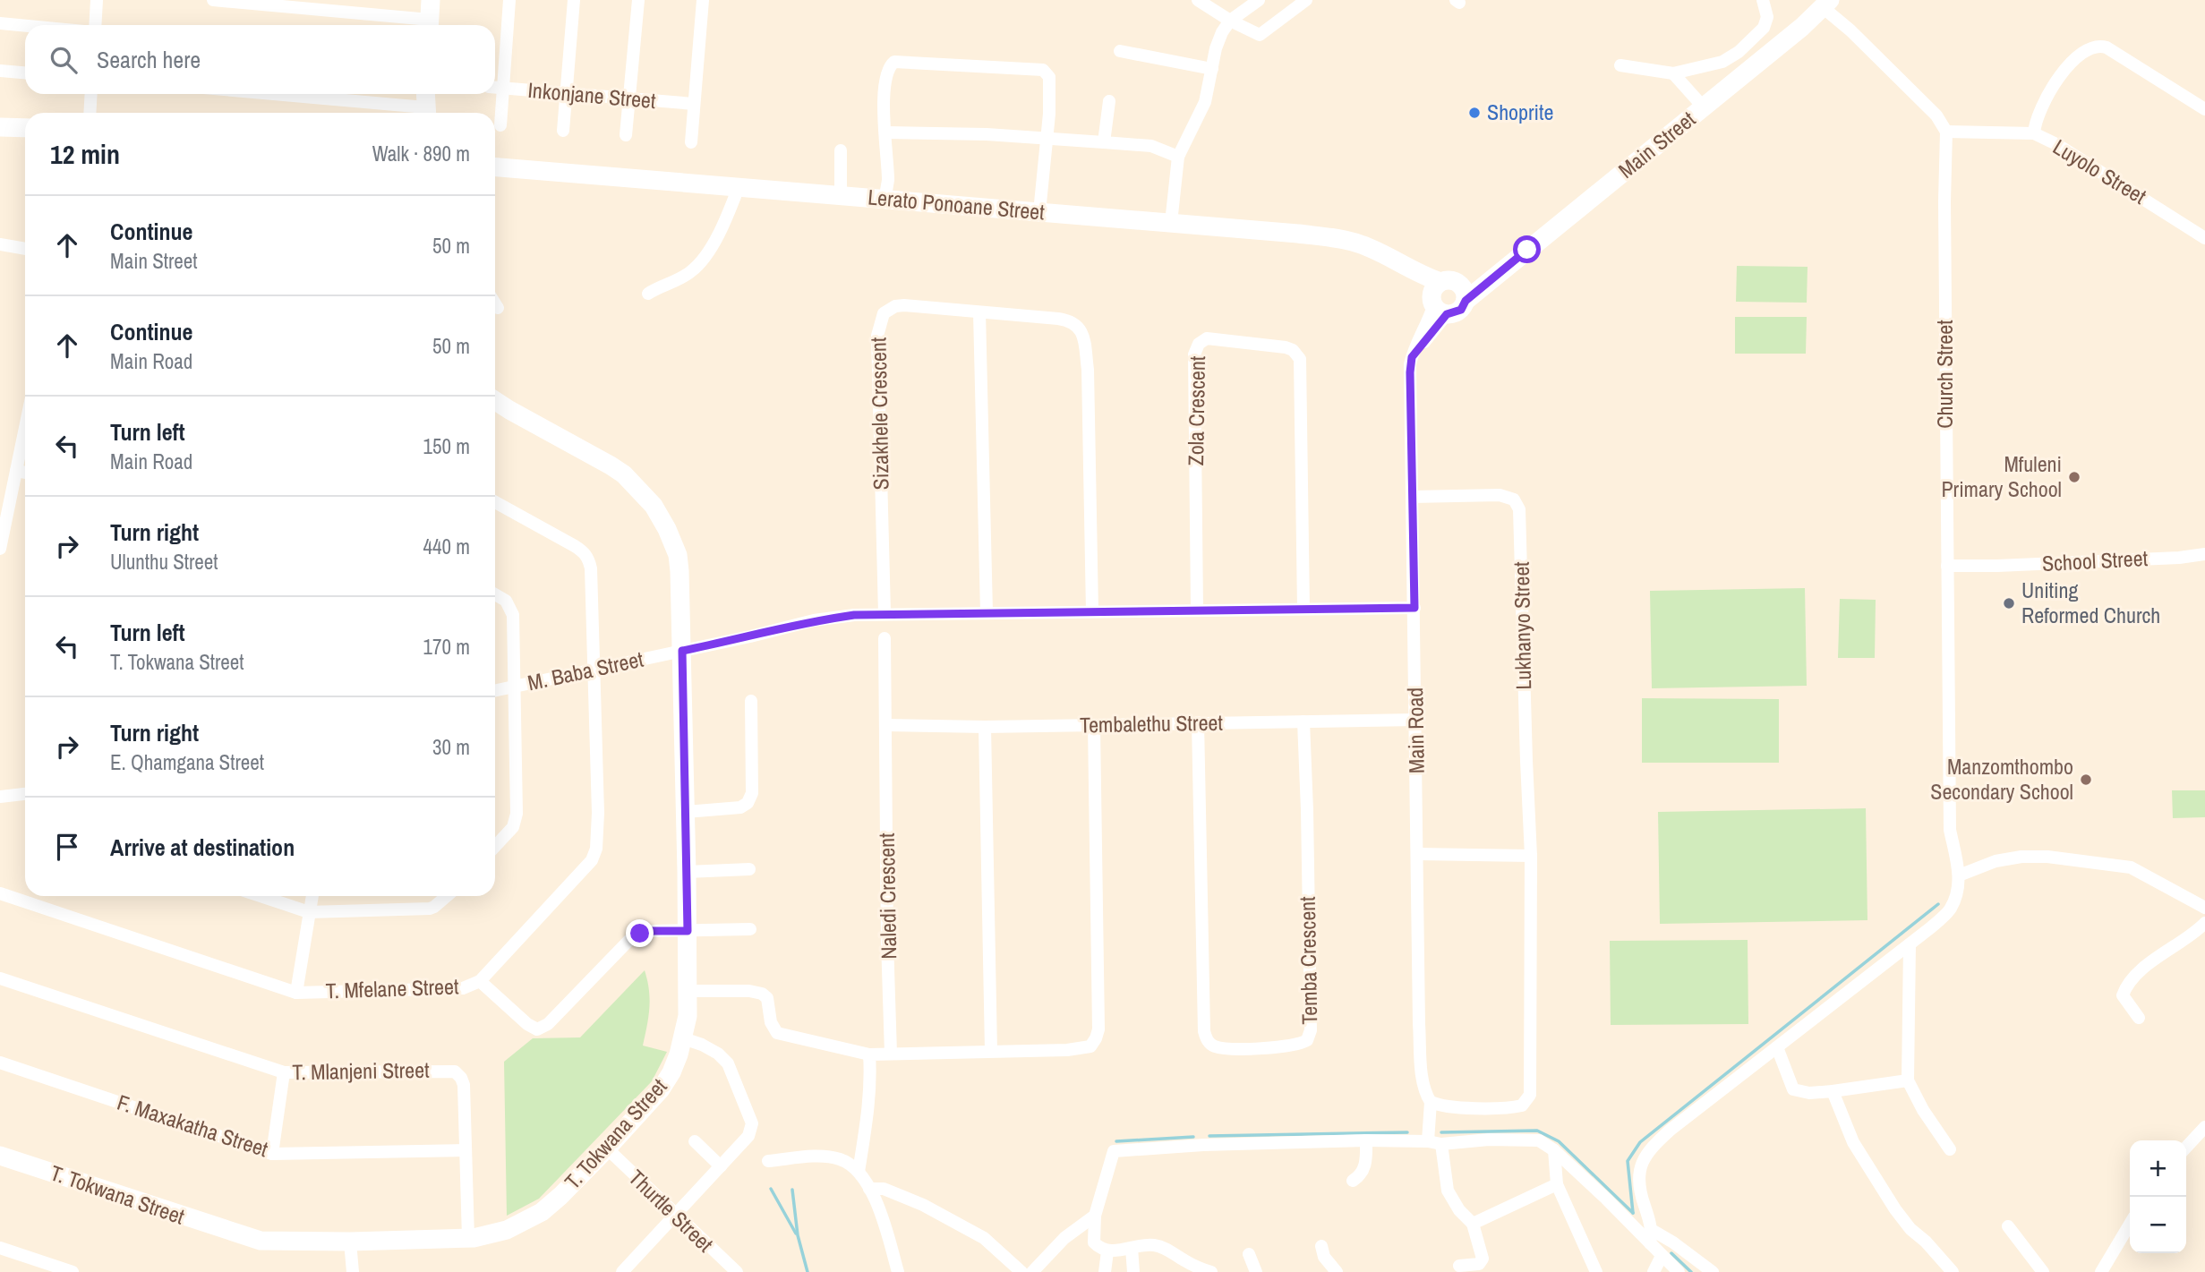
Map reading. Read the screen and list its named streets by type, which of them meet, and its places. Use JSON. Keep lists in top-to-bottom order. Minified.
{"streets":{"street":["Inkonjane Street","Main Street","Luyolo Street","Lerato Ponoane Street","Church Street","Zola Crescent","Sizakhele Crescent","School Street","Lukhanyo Street","M. Baba Street","Tembalethu Street","Main Road","Naledi Crescent","Temba Crescent","T. Mfelane Street","T. Mlanjeni Street","F. Maxakatha Street","T. Tokwana Street","Thurtle Street"]},"crossings":[["Luyolo Street","Church Street"],["Lerato Ponoane Street","Main Road"],["Church Street","School Street"],["Zola Crescent","M. Baba Street"],["Sizakhele Crescent","M. Baba Street"],["Lukhanyo Street","Main Road"],["M. Baba Street","Main Road"],["M. Baba Street","T. Mfelane Street"],["M. Baba Street","T. Tokwana Street"],["Tembalethu Street","Main Road"],["Tembalethu Street","Naledi Crescent"],["Tembalethu Street","Temba Crescent"],["T. Mlanjeni Street","F. Maxakatha Street"],["T. Mlanjeni Street","T. Tokwana Street"],["T. Tokwana Street","Thurtle Street"]],"places":["Shoprite","Mfuleni Primary School","Uniting Reformed Church","Manzomthombo Secondary School"],"page":{"search":"Search here","heading":["12 min","Walk · 890 m"],"list":[["Continue","Main Street","50 m"],["Continue","Main Road","50 m"],["Turn left","Main Road","150 m"],["Turn right","Ulunthu Street","440 m"],["Turn left","T. Tokwana Street","170 m"],["Turn right","E. Qhamgana Street","30 m"],"Arrive at destination"],"map_buttons":["+","−"]}}
